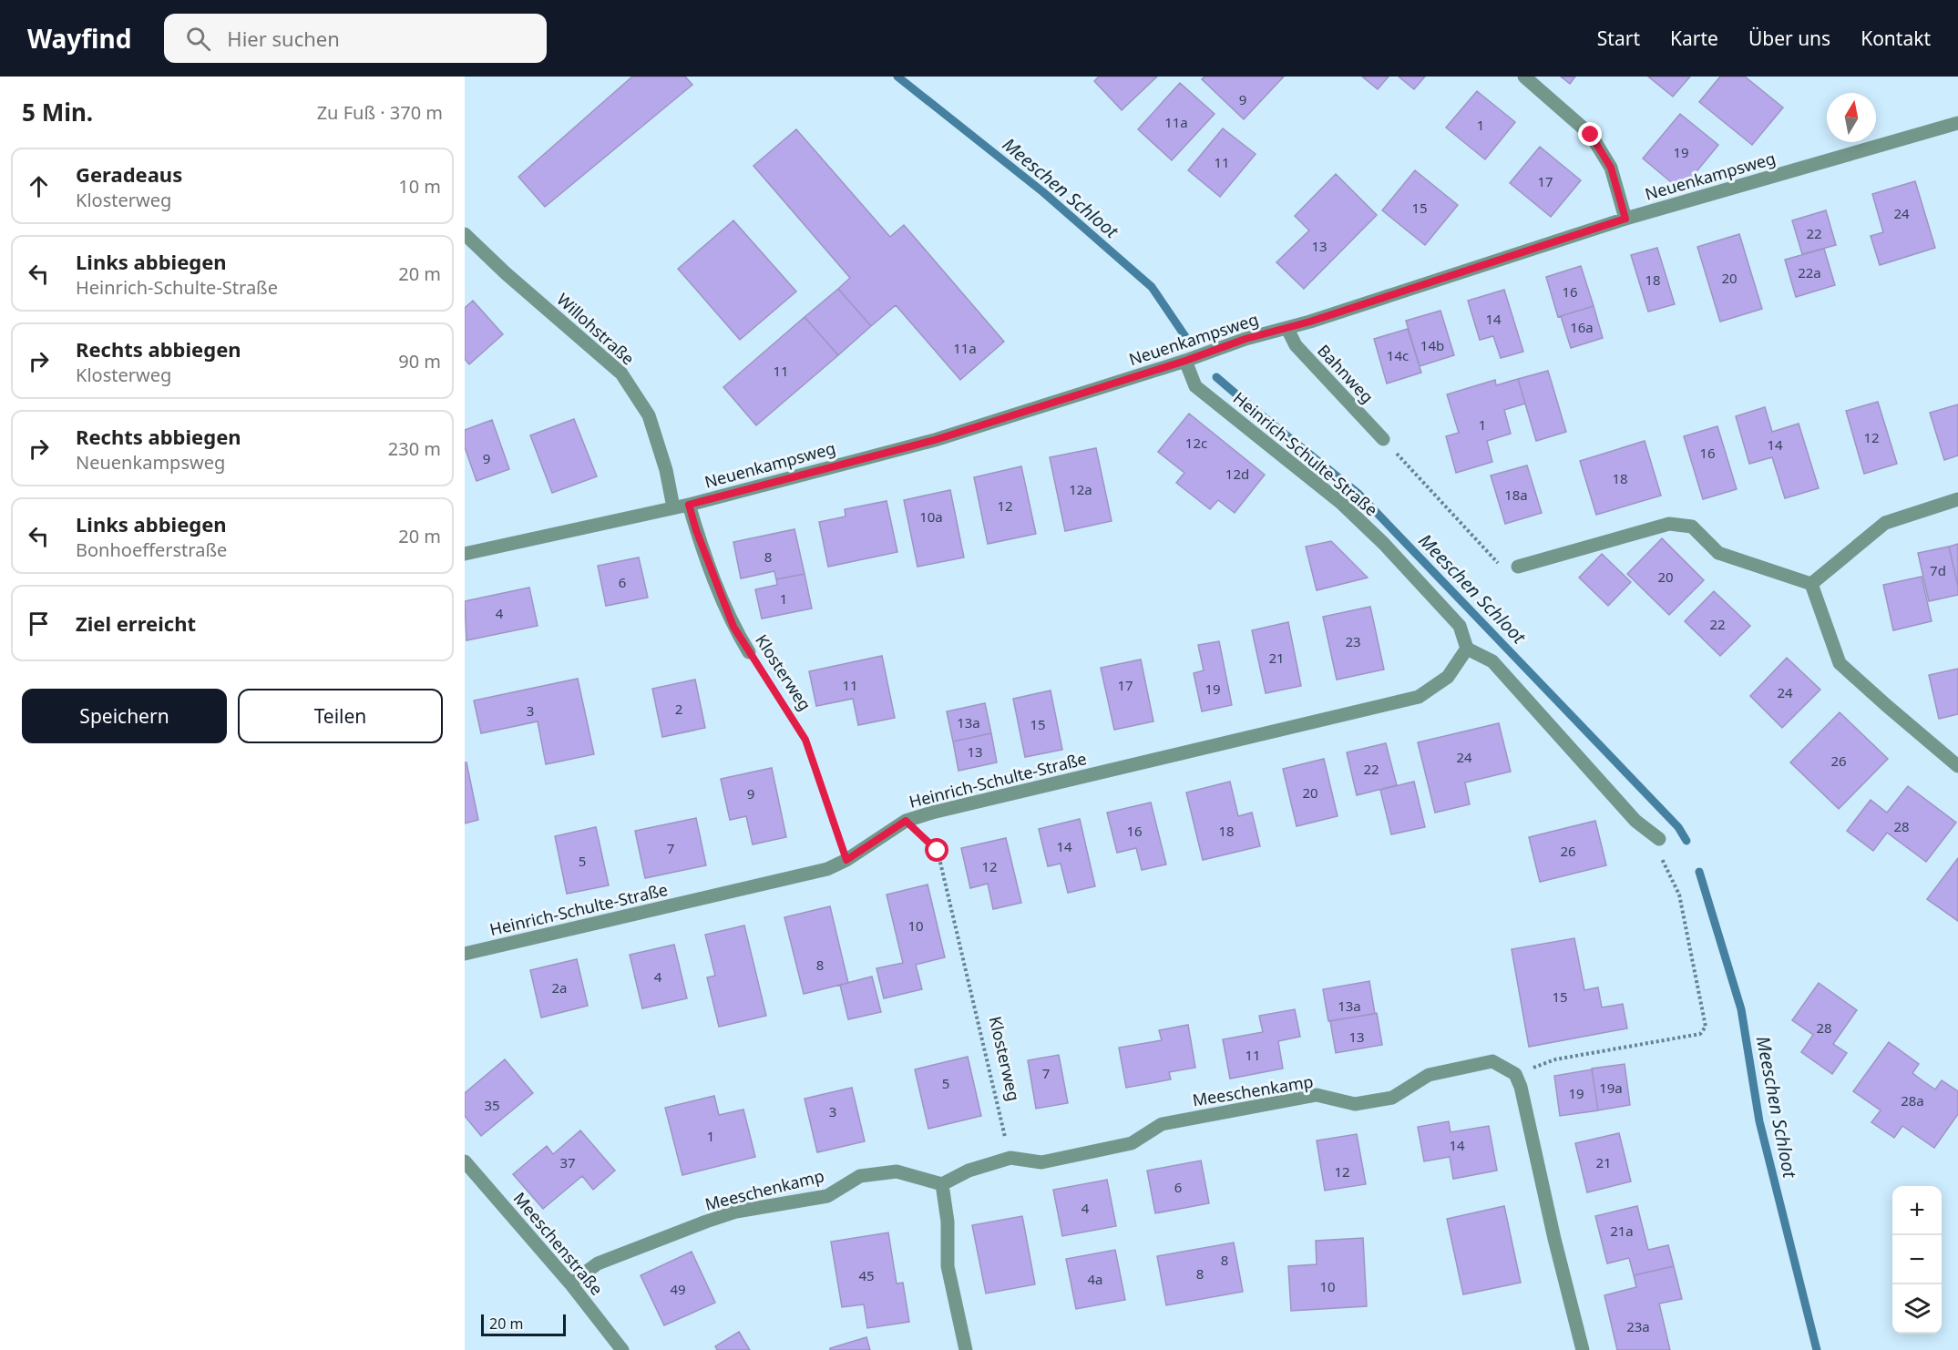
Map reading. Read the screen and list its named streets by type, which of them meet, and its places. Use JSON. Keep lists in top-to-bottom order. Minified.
{"streets":{"street":["Neuenkampsweg","Willohstraße","Bahnweg","Heinrich-Schulte-Straße","Klosterweg","Meeschenkamp","Meeschenstraße"]},"crossings":[["Neuenkampsweg","Willohstraße"],["Neuenkampsweg","Bahnweg"],["Neuenkampsweg","Heinrich-Schulte-Straße"],["Neuenkampsweg","Klosterweg"],["Heinrich-Schulte-Straße","Klosterweg"],["Klosterweg","Meeschenkamp"],["Meeschenkamp","Meeschenstraße"]],"water":["Meeschen Schloot"],"house_numbers":["9","11a","1","19","11","17","15","24","22","13","22a","20","18","16","14","16a","14b","11a","14c","11","1","12","12c","14","16","9","12d","18","12a","18a","12","10a","8","7d","20","6","1","4","22","23","21","11","17","19","24","2","3","13a","15","13","24","26","22","20","9","28","16","18","14","7","26","5","12","10","8","4","2a","15","13a","28","13","11","7","5","19a","19","28a","35","3","1","14","37","21","12","6","4","21a","8","8","45","4a","10","49","23a"],"scale_bar":"20 m","north":"top","page":{"header":"Wayfind","search":"Hier suchen","nav":["Start","Karte","Über uns","Kontakt"],"heading":["5 Min.","Zu Fuß · 370 m"],"list":[["Geradeaus","Klosterweg","10 m"],["Links abbiegen","Heinrich-Schulte-Straße","20 m"],["Rechts abbiegen","Klosterweg","90 m"],["Rechts abbiegen","Neuenkampsweg","230 m"],["Links abbiegen","Bonhoefferstraße","20 m"],"Ziel erreicht"],"buttons":["Speichern","Teilen"],"map_buttons":["+","−"],"scale":"20 m"}}
